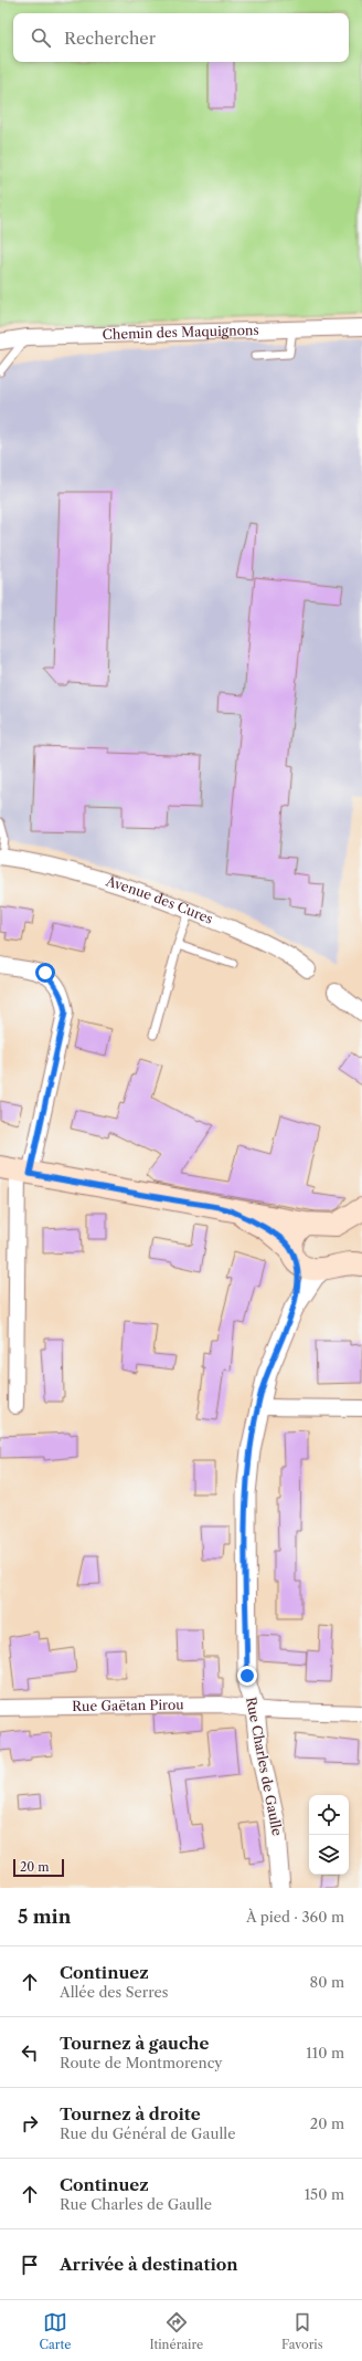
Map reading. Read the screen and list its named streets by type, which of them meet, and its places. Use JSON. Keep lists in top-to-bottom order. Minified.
{"streets":{"street":["Chemin des Maquignons","Avenue des Cures","Rue Gaëtan Pirou","Rue Charles de Gaulle"]},"crossings":[["Rue Gaëtan Pirou","Rue Charles de Gaulle"]],"scale_bar":"20 m","page":{"search":"Rechercher","scale":"20 m","heading":["5 min","À pied · 360 m"],"list":[["Continuez","Allée des Serres","80 m"],["Tournez à gauche","Route de Montmorency","110 m"],["Tournez à droite","Rue du Général de Gaulle","20 m"],["Continuez","Rue Charles de Gaulle","150 m"],"Arrivée à destination"],"nav":["Carte","Itinéraire","Favoris"]}}
